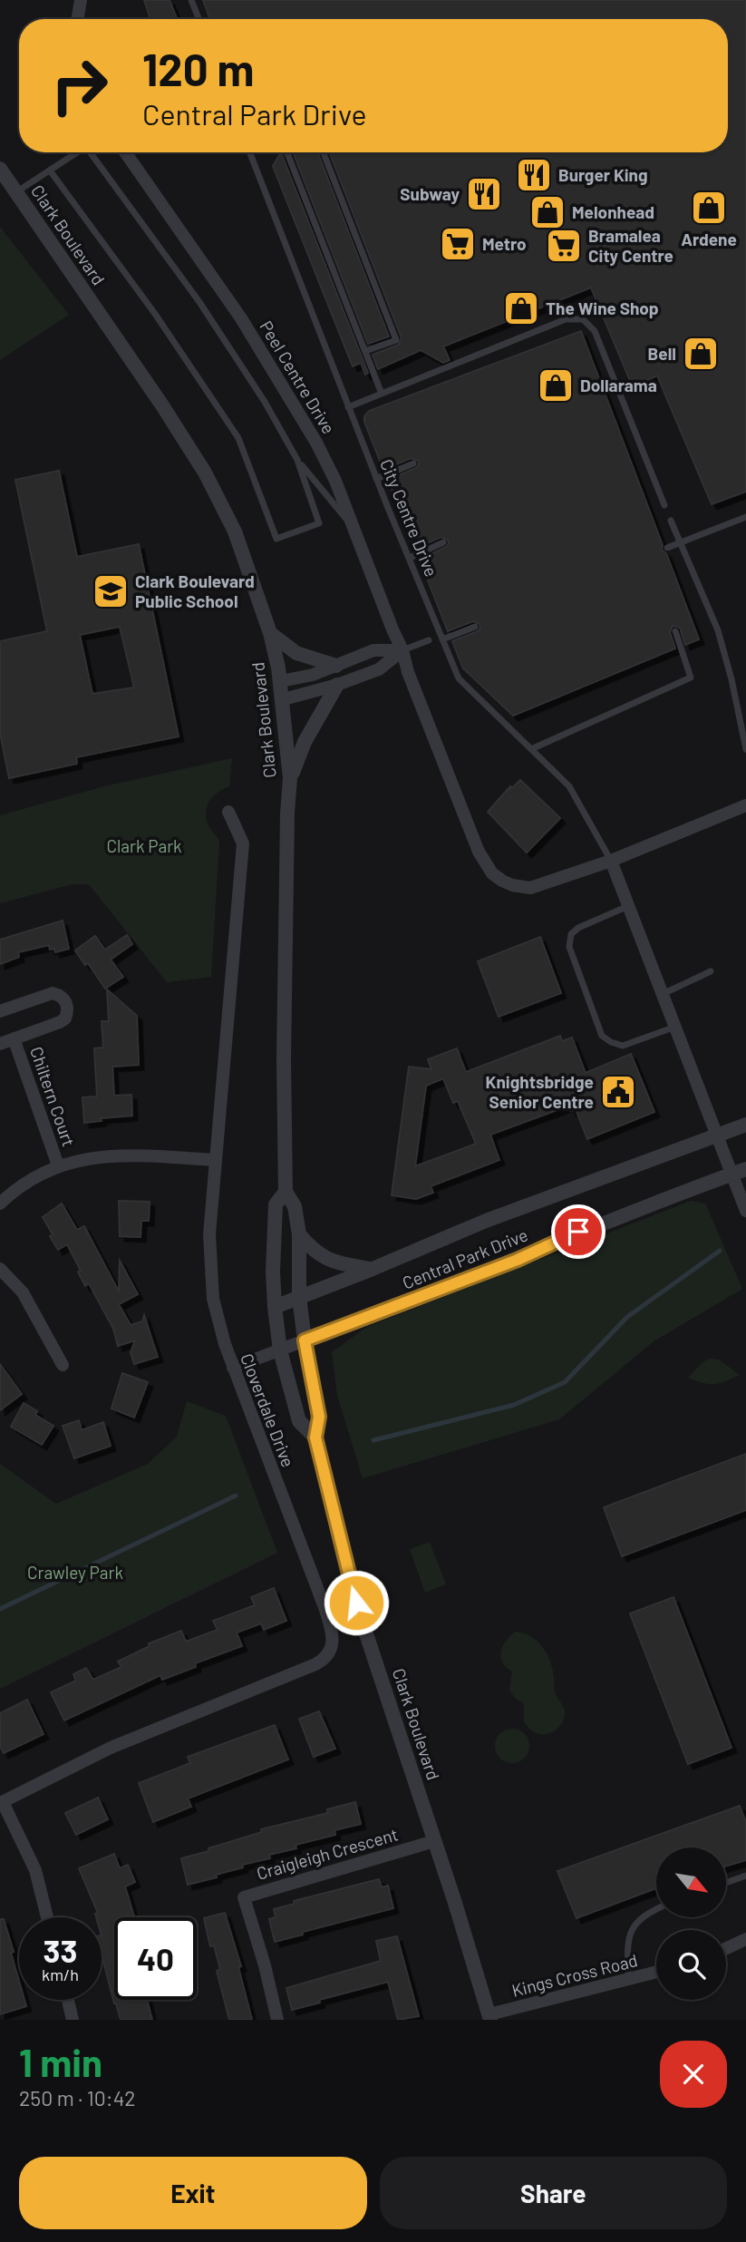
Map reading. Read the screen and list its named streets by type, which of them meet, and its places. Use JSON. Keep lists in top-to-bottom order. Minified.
{"streets":{"street":["Clark Boulevard","Peel Centre Drive","Chiltern Court","Central Park Drive","Cloverdale Drive","Craigleigh Crescent","Kings Cross Road"],"lane":["City Centre Drive"]},"crossings":[["Clark Boulevard","Central Park Drive"],["Clark Boulevard","Craigleigh Crescent"],["Clark Boulevard","Kings Cross Road"],["Peel Centre Drive","City Centre Drive"],["Central Park Drive","Cloverdale Drive"]],"parks":["Clark Park","Crawley Park"],"places":{"restaurant":["Burger King","Subway"],"shop":["Ardene","Melonhead","The Wine Shop","Bell","Dollarama"],"supermarket":["Metro","Bramalea City Centre"],"school or university":["Clark Boulevard Public School"],"public building":["Knightsbridge Senior Centre"]},"north":"bottom right","page":{"turn":["120 m","Central Park Drive"],"speed":"33 km/h","limit":"40","heading":["1 min","250 m · 10:42"],"buttons":["Exit","Share"]}}
